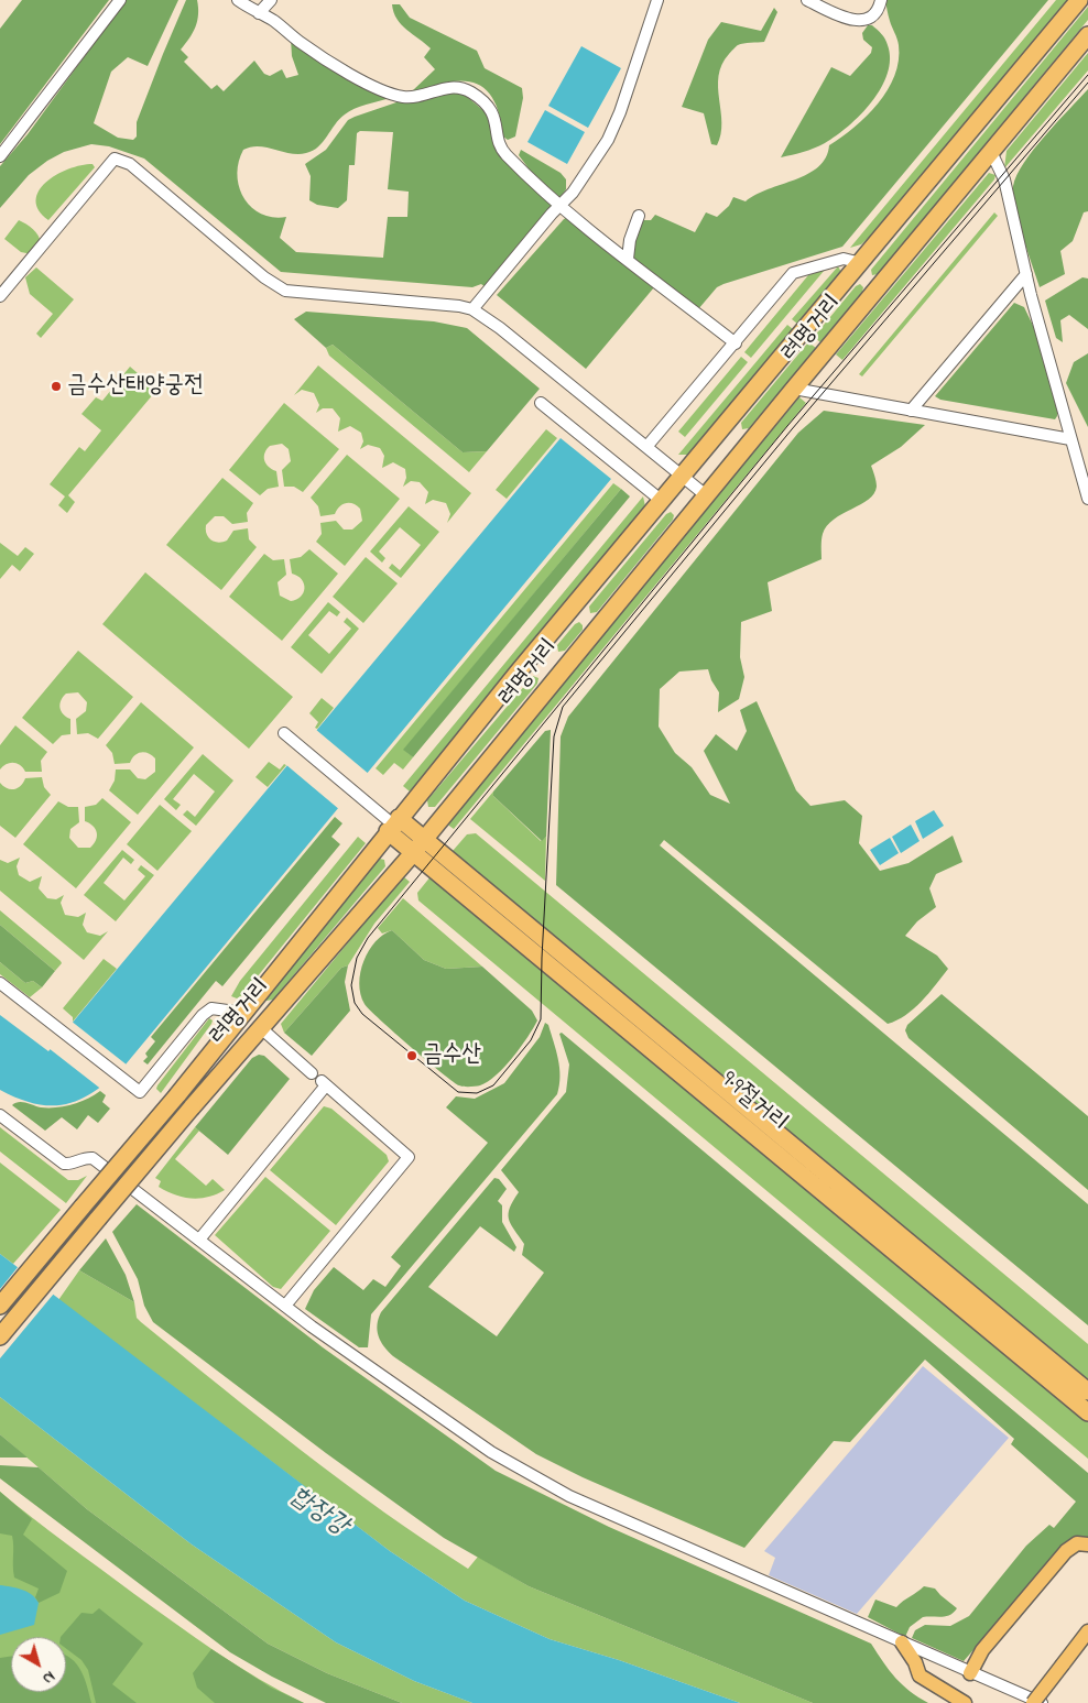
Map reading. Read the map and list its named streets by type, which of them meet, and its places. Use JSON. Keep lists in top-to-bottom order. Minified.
{"streets":{"highway":["려명거리","9·9절거리"]},"crossings":[["려명거리","9·9절거리"]],"water":["합장강"],"places":["금수산태양궁전","금수산"],"north":"bottom right"}
